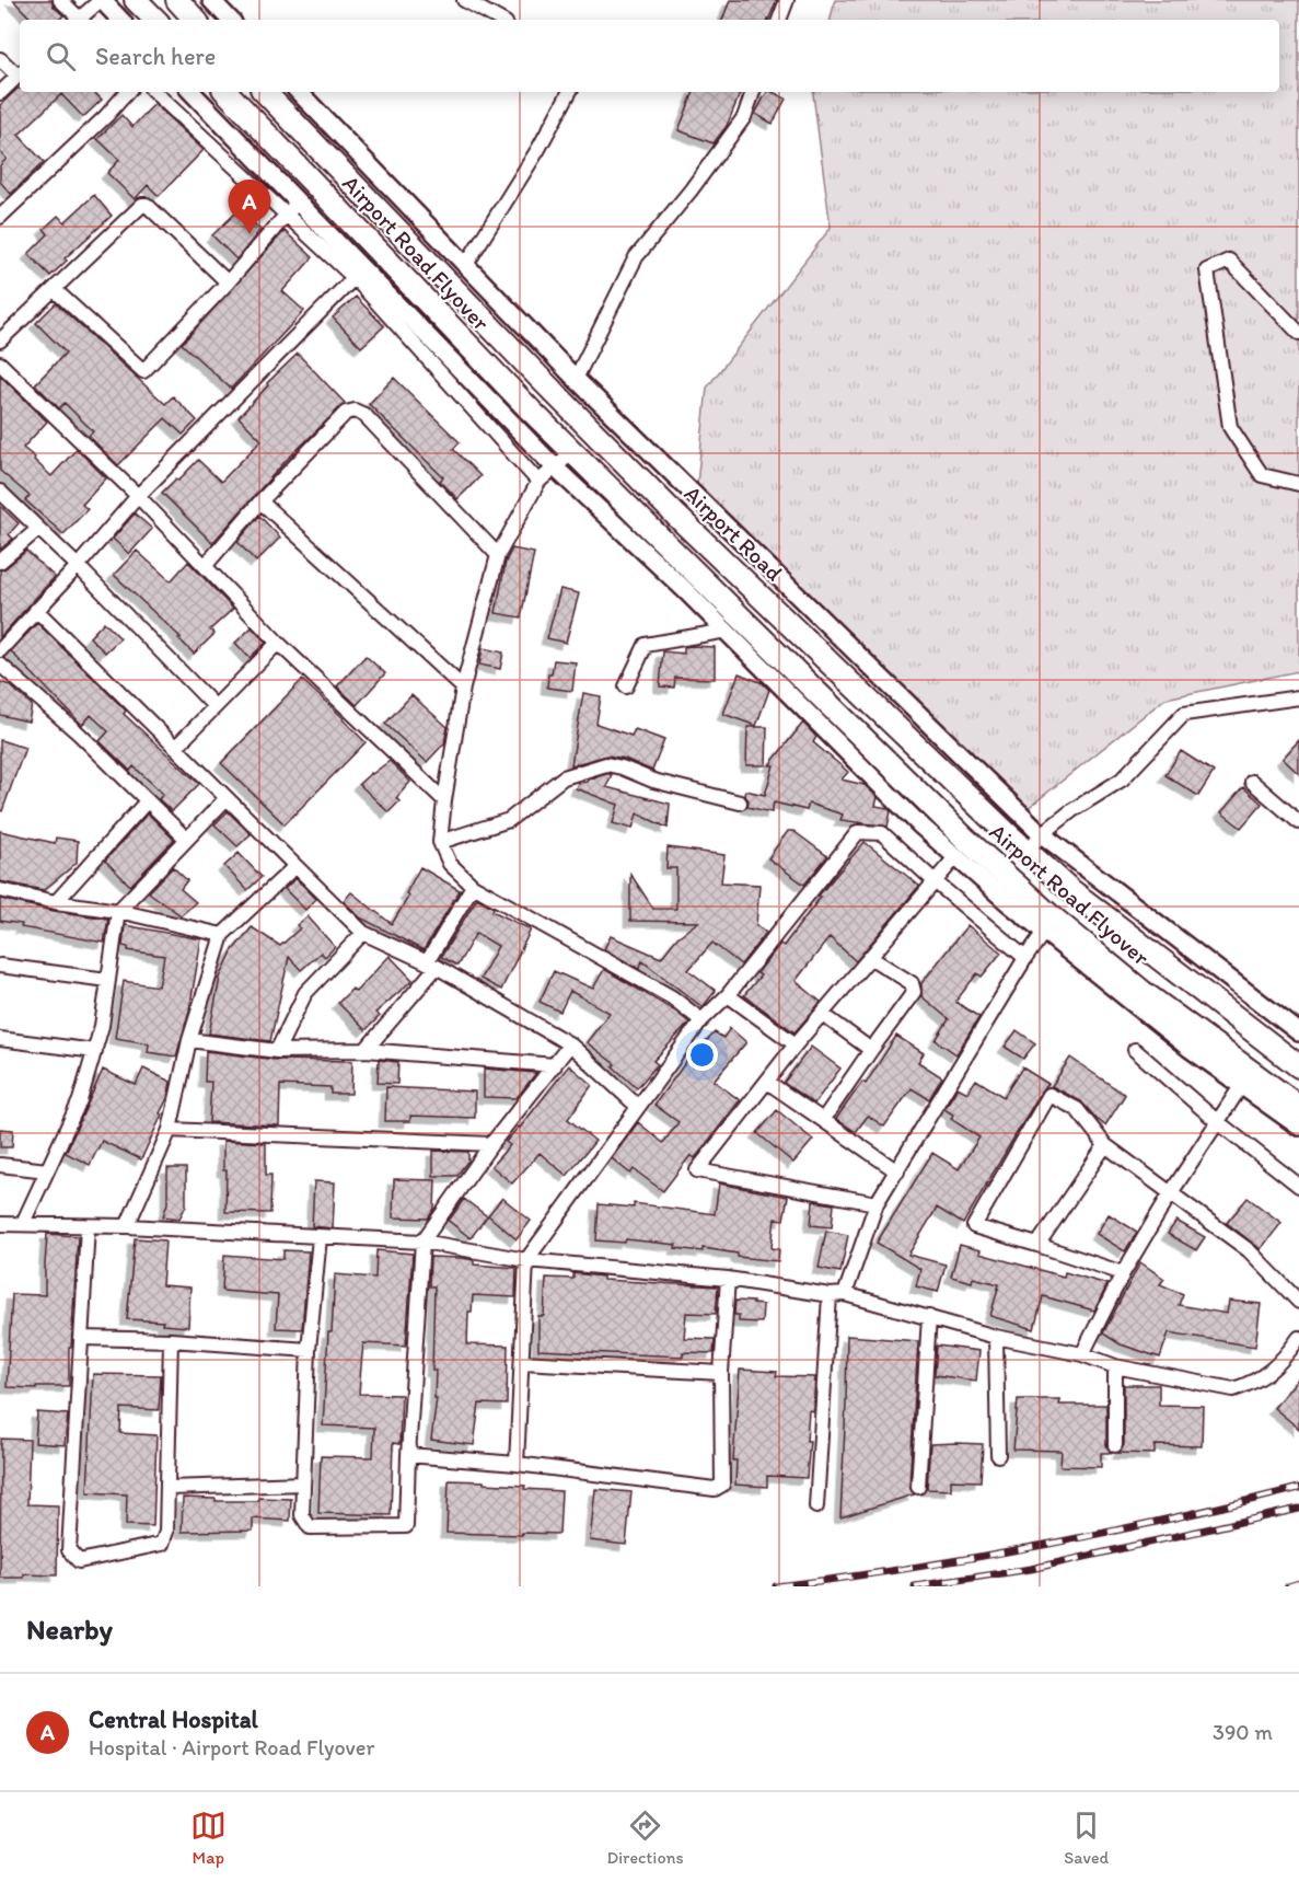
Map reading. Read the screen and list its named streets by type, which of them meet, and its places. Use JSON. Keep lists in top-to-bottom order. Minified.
{"streets":{"main road":["Airport Road Flyover","Airport Road"]},"crossings":[["Airport Road Flyover","Airport Road"]],"page":{"search":"Search here","pins":"A","heading":"Nearby","list":[{"mark":"A","name":"Central Hospital","note":"Hospital · Airport Road Flyover","value":"390 m"}],"nav":["Map","Directions","Saved"]}}
